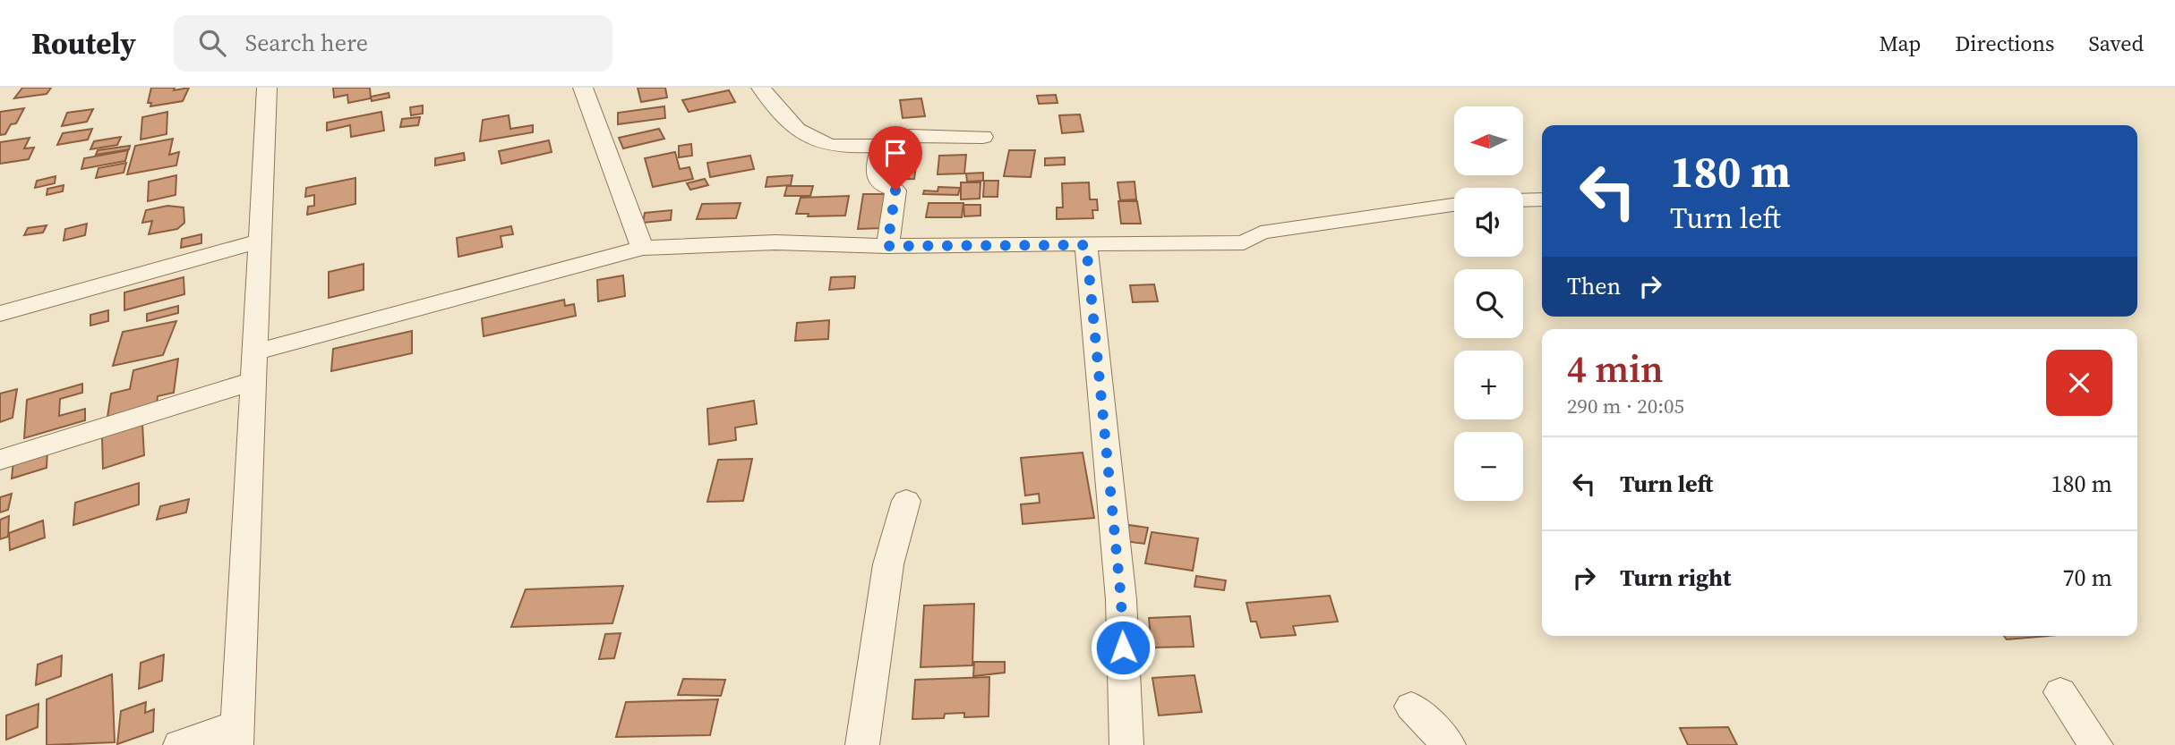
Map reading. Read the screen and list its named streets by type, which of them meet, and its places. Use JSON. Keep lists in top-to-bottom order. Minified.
{"north":"left","page":{"header":"Routely","search":"Search here","nav":["Map","Directions","Saved"],"map_buttons":["+","−"],"turn":["180 m","Turn left"],"then":"Then","heading":["4 min","290 m · 20:05"],"list":[{"name":"Turn left","value":"180 m"},{"name":"Turn right","value":"70 m"}]}}
